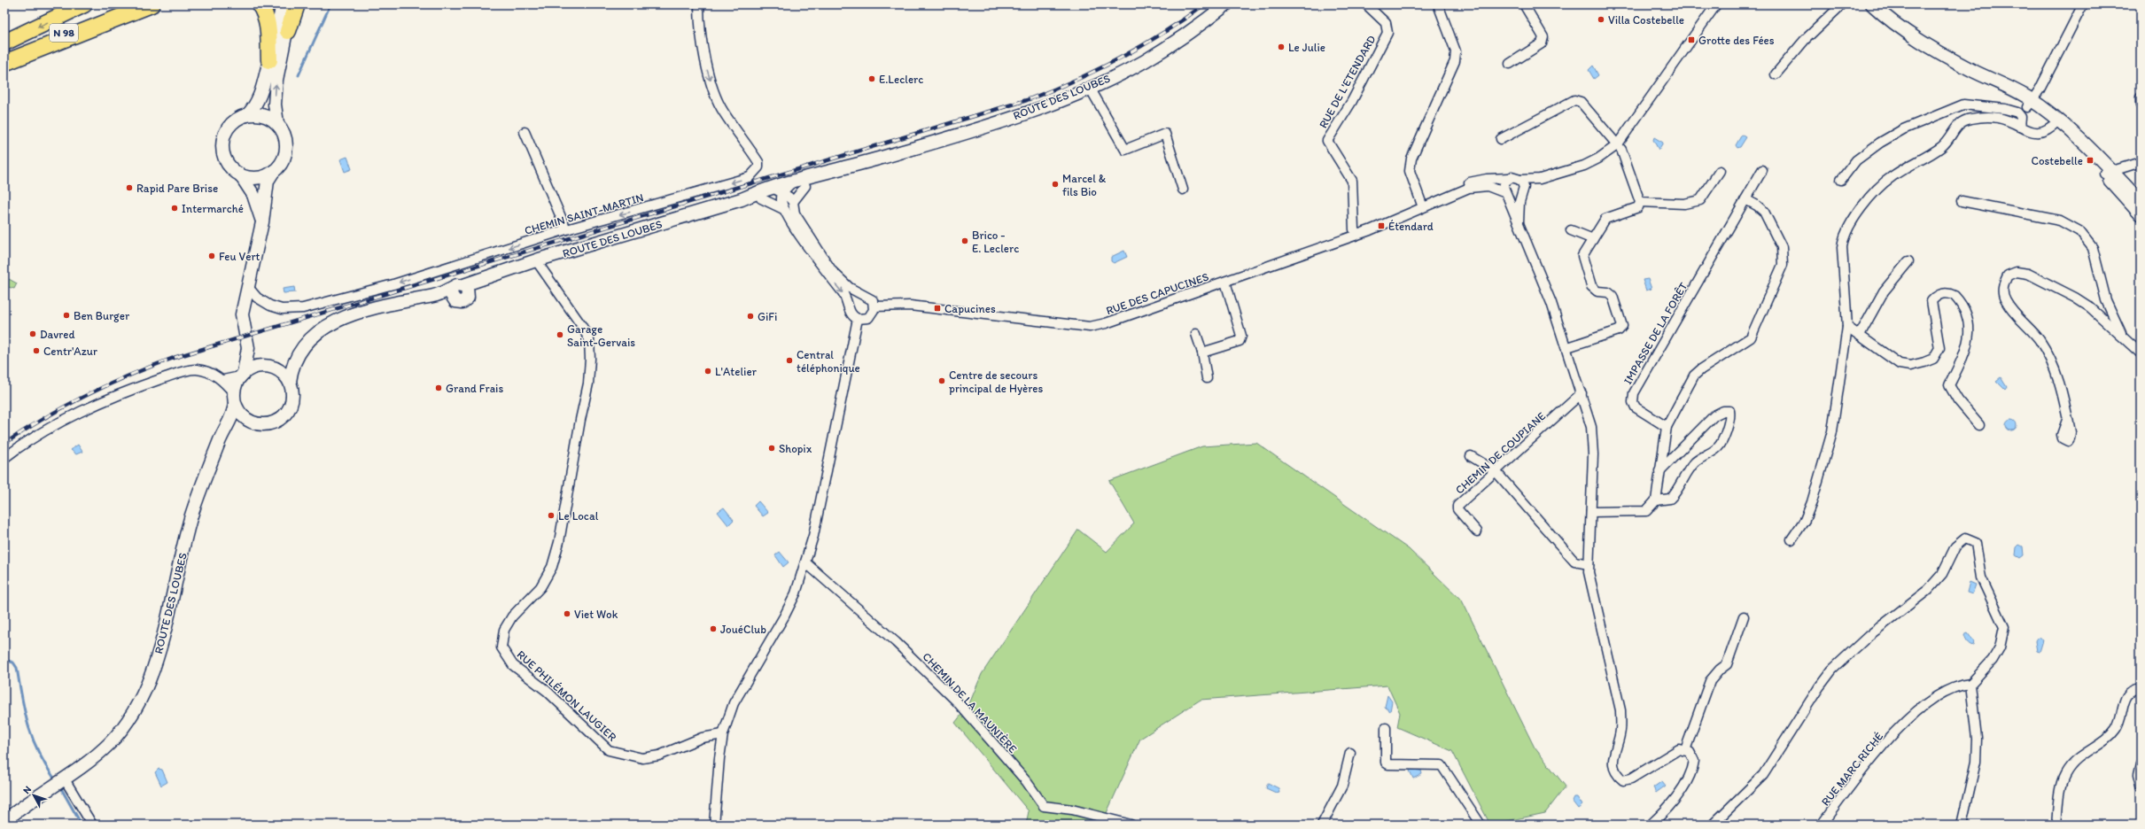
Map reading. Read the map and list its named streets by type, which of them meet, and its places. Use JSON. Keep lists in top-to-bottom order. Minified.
{"streets":{"highway":["N 98"],"main road":["ROUTE DES LOUBES"],"street":["RUE DE L'ETENDARD","CHEMIN SAINT-MARTIN","RUE DES CAPUCINES","IMPASSE DE LA FORÊT","CHEMIN DE COUPIANE","RUE PHILÉMON LAUGIER","CHEMIN DE LA MAUNIÈRE","RUE MARC RICHÉ"]},"crossings":[["RUE DE L'ETENDARD","RUE DES CAPUCINES"],["ROUTE DES LOUBES","RUE PHILÉMON LAUGIER"]],"places":{"other":["Villa Costebelle","Le Julie","E.Leclerc","Marcel & fils Bio","Rapid Pare Brise","Intermarché","Brico - E. Leclerc","Feu Vert","Ben Burger","GiFi","Davred","Garage Saint-Gervais","Centr'Azur","Central téléphonique","L'Atelier","Centre de secours principal de Hyères","Grand Frais","Shopix","Le Local","Viet Wok","JouéClub"],"transit":["Grotte des Fées","Costebelle","Étendard","Capucines"]},"north":"top left"}
